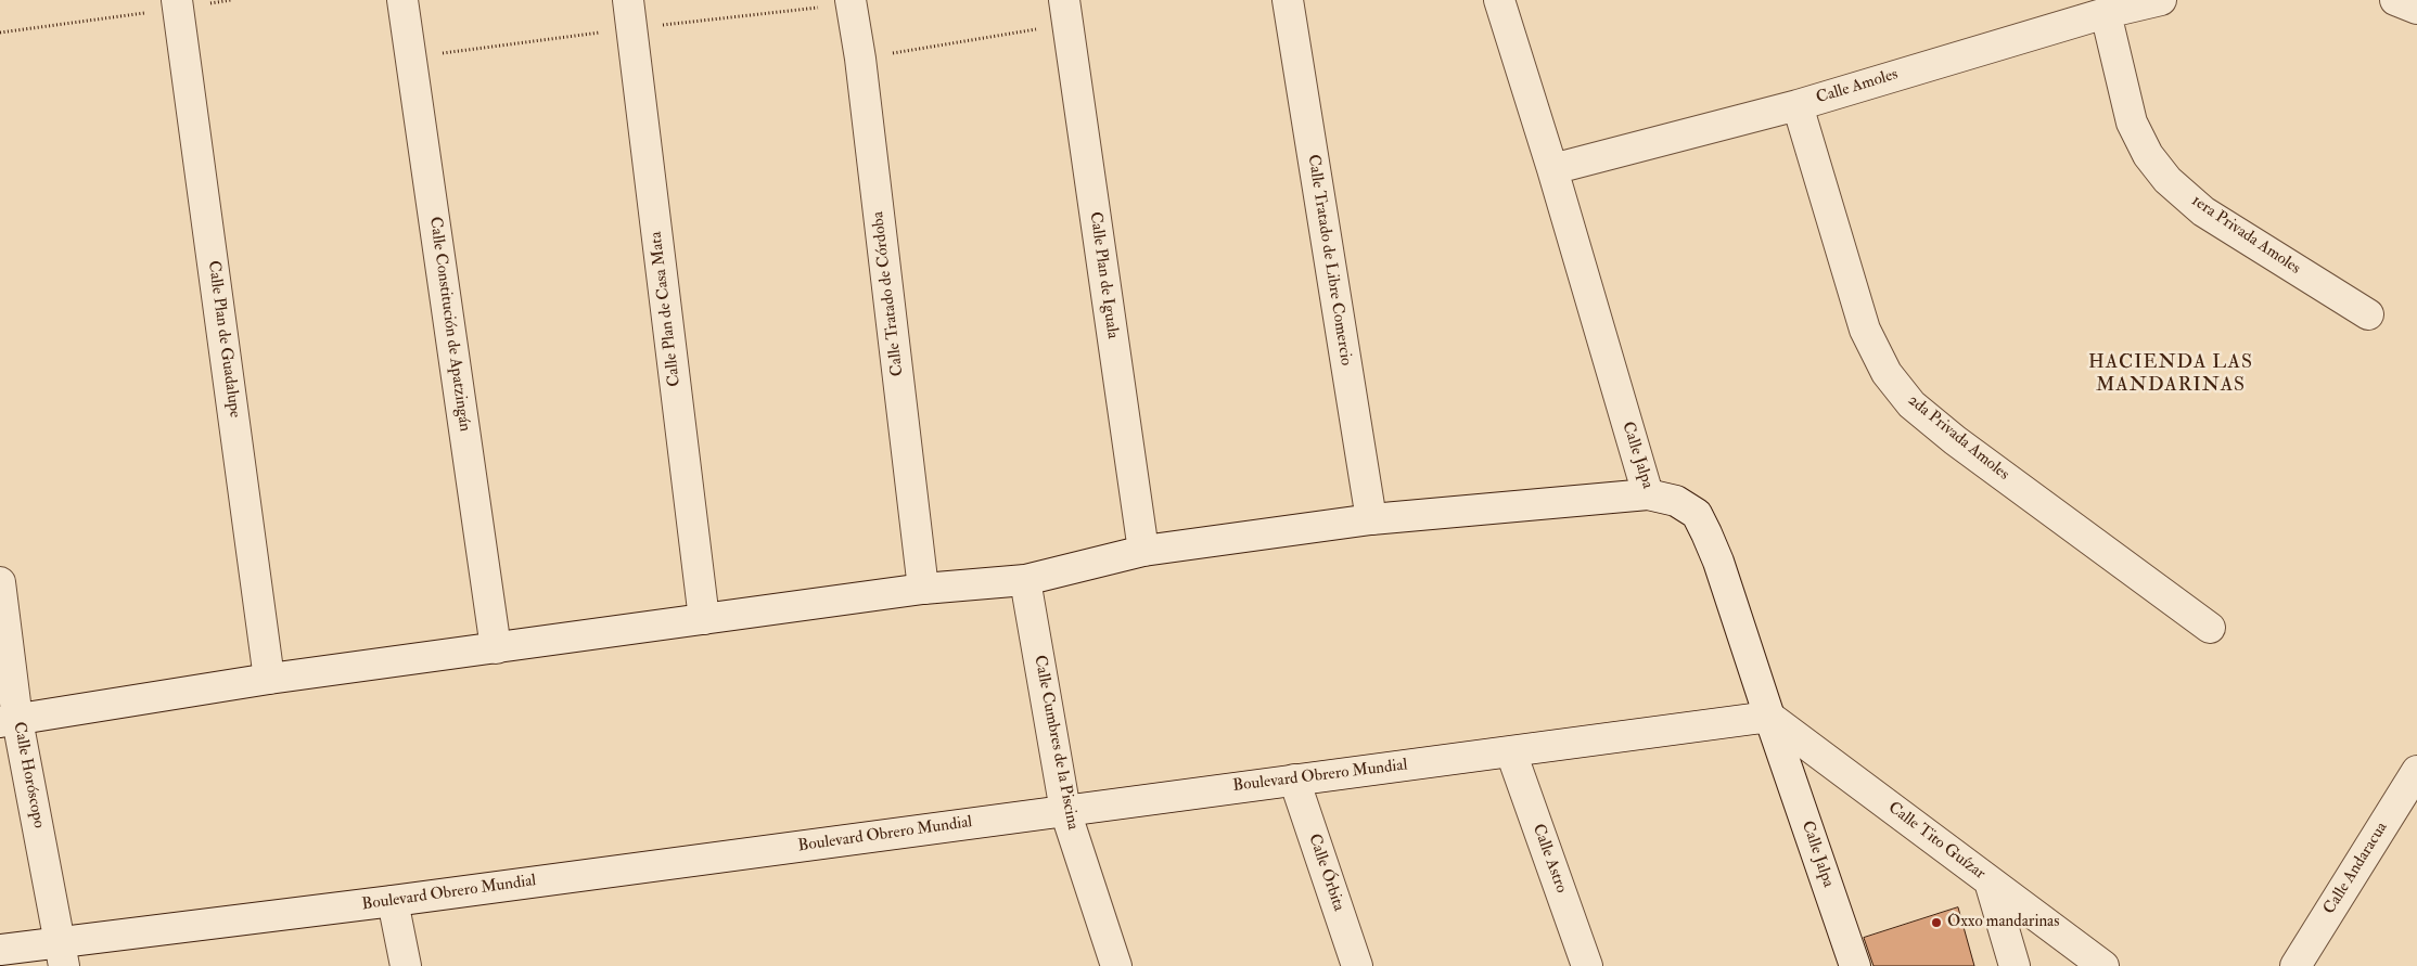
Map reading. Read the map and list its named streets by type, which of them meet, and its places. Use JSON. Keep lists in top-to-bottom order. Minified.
{"streets":{"street":["Calle Amoles","1era Privada Amoles","Calle Tratado de Libre Comercio","Calle Plan de Iguala","Calle Tratado de Córdoba","Calle Plan de Casa Mata","Calle Constitución de Apatzingán","Calle Plan de Guadalupe","2da Privada Amoles","Calle Jalpa","Calle Cumbres de la Piscina","Calle Horóscopo","Boulevard Obrero Mundial","Calle Tito Guízar","Calle Astro","Calle Andaracua","Calle Órbita"]},"crossings":[["Calle Amoles","1era Privada Amoles"],["Calle Amoles","2da Privada Amoles"],["Calle Amoles","Calle Jalpa"],["Calle Jalpa","Boulevard Obrero Mundial"],["Calle Jalpa","Calle Tito Guízar"],["Calle Cumbres de la Piscina","Boulevard Obrero Mundial"],["Calle Horóscopo","Boulevard Obrero Mundial"],["Boulevard Obrero Mundial","Calle Tito Guízar"],["Boulevard Obrero Mundial","Calle Astro"],["Boulevard Obrero Mundial","Calle Órbita"]],"districts":["HACIENDA LAS MANDARINAS"],"places":["Oxxo mandarinas"]}
